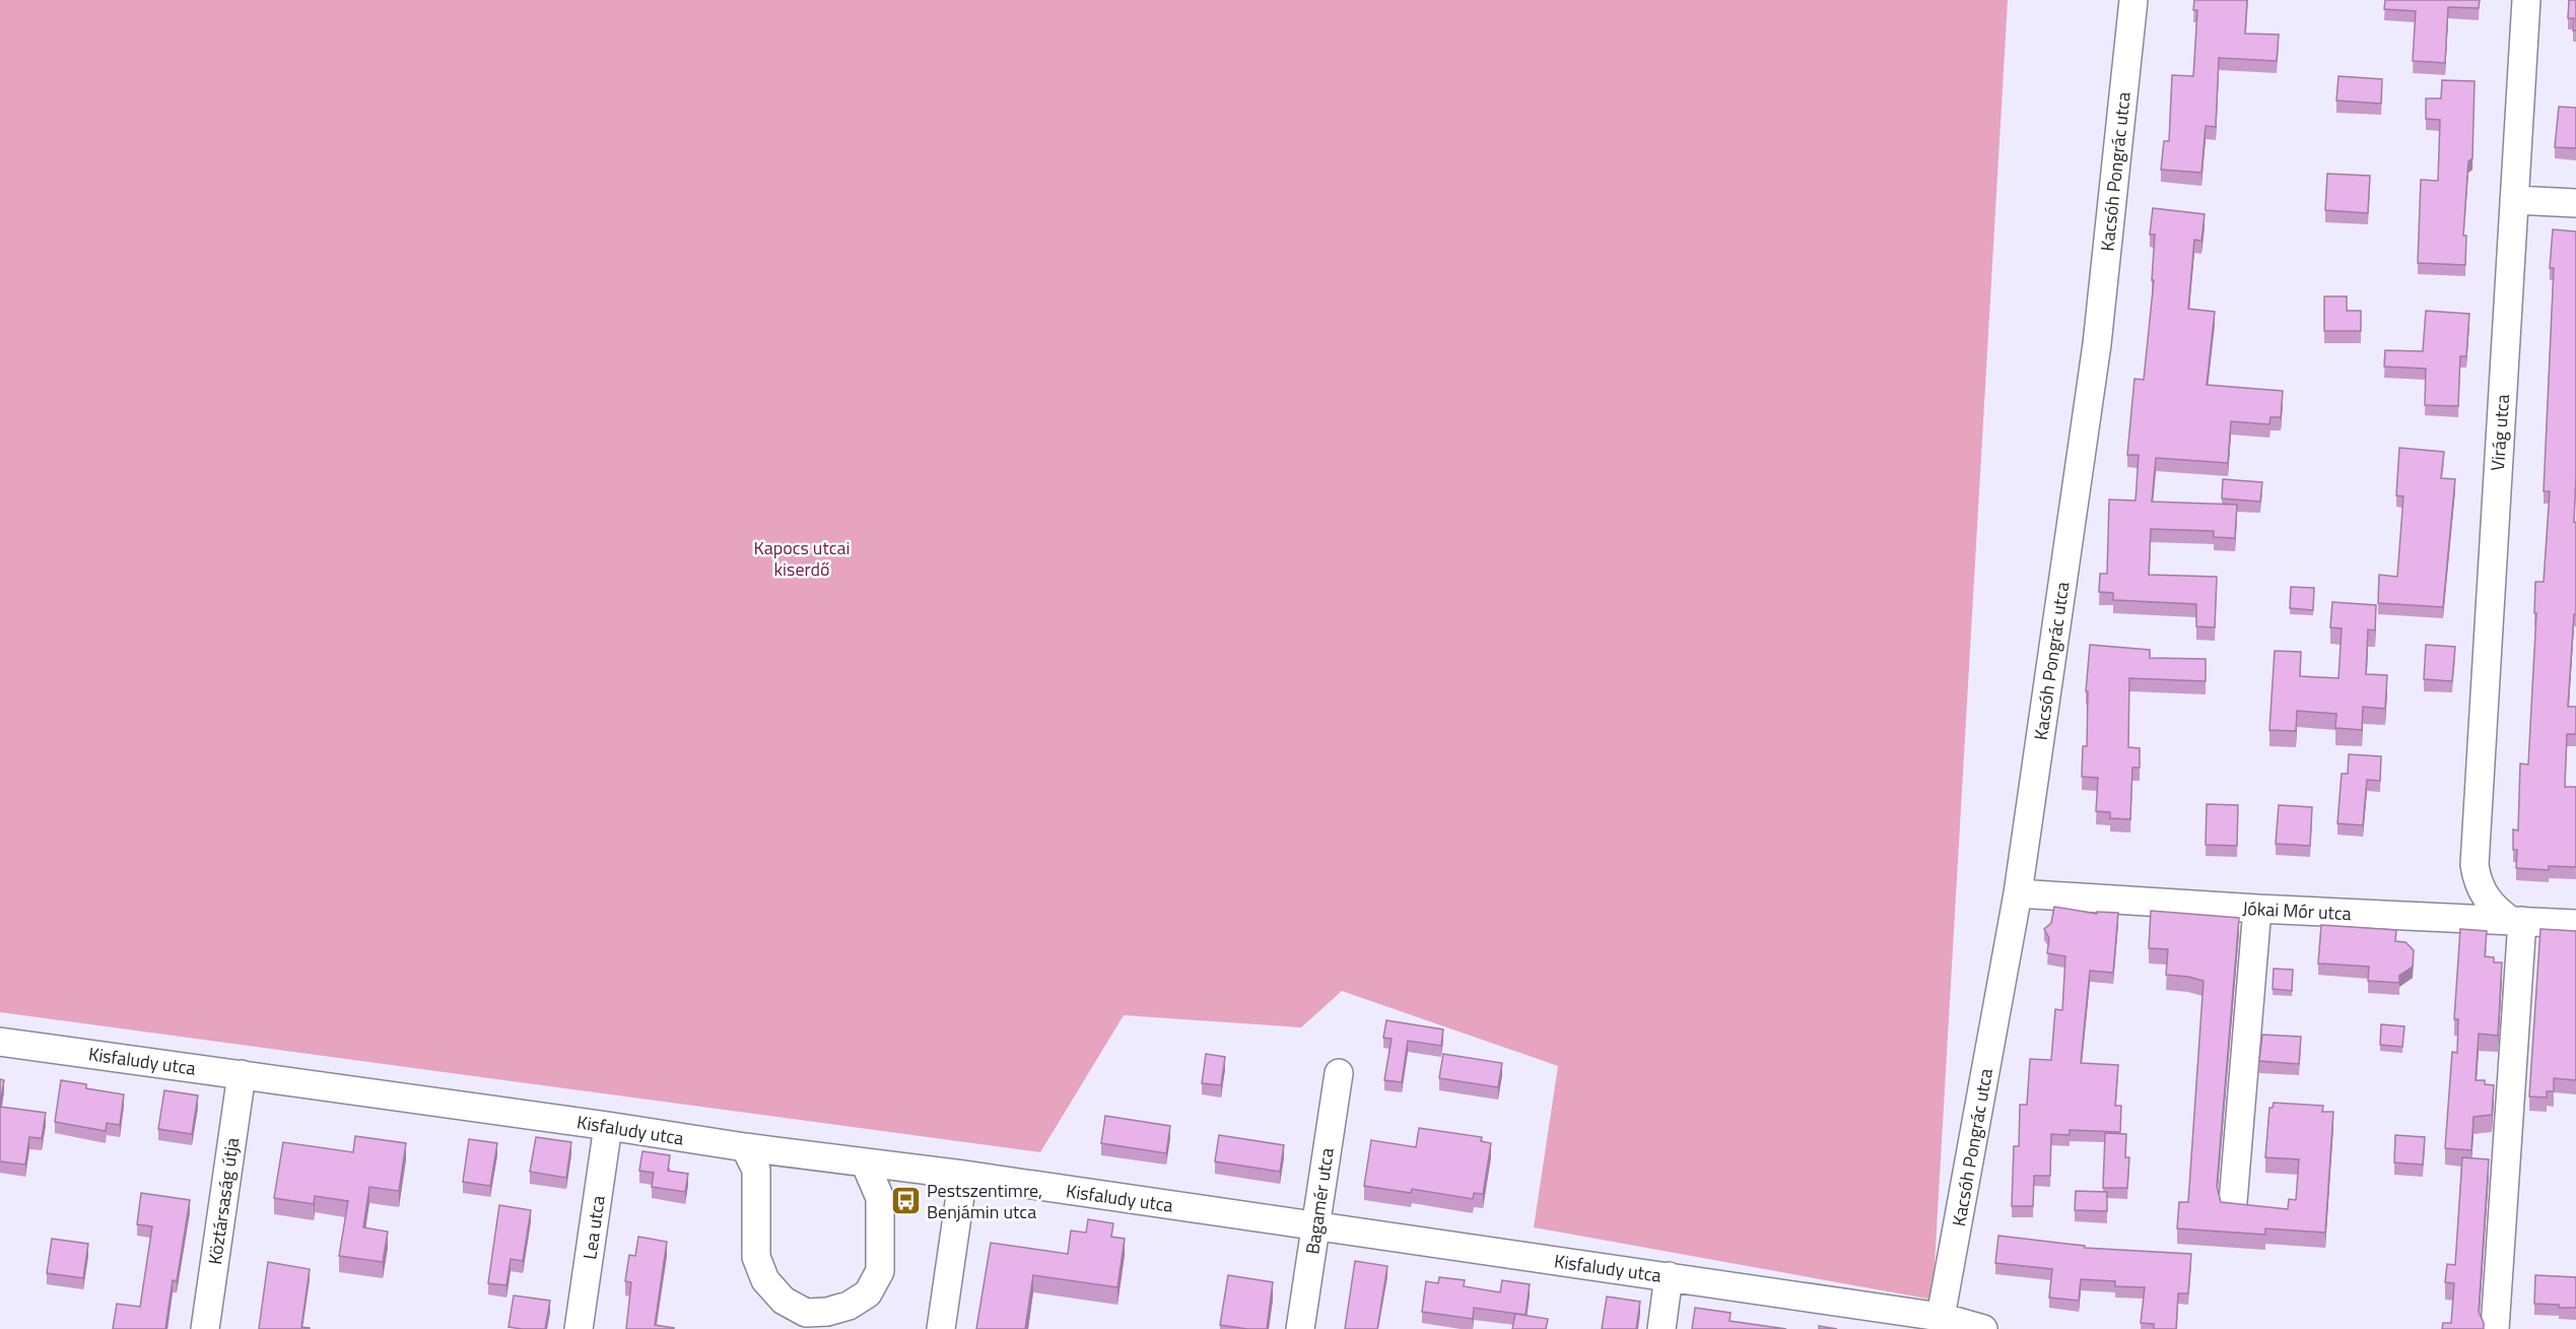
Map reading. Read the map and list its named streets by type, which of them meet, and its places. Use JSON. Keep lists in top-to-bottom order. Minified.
{"streets":{"street":["Kacsóh Pongrác utca","Virág utca","Jókai Mór utca","Kisfaludy utca","Köztársaság útja","Bagamér utca","Lea utca"]},"crossings":[["Kacsóh Pongrác utca","Jókai Mór utca"],["Kacsóh Pongrác utca","Kisfaludy utca"],["Virág utca","Jókai Mór utca"],["Kisfaludy utca","Köztársaság útja"],["Kisfaludy utca","Bagamér utca"],["Kisfaludy utca","Lea utca"]],"parks":["Kapocs utcai kiserdő"],"places":{"bus stop":["Pestszentimre, Benjámin utca"]}}
